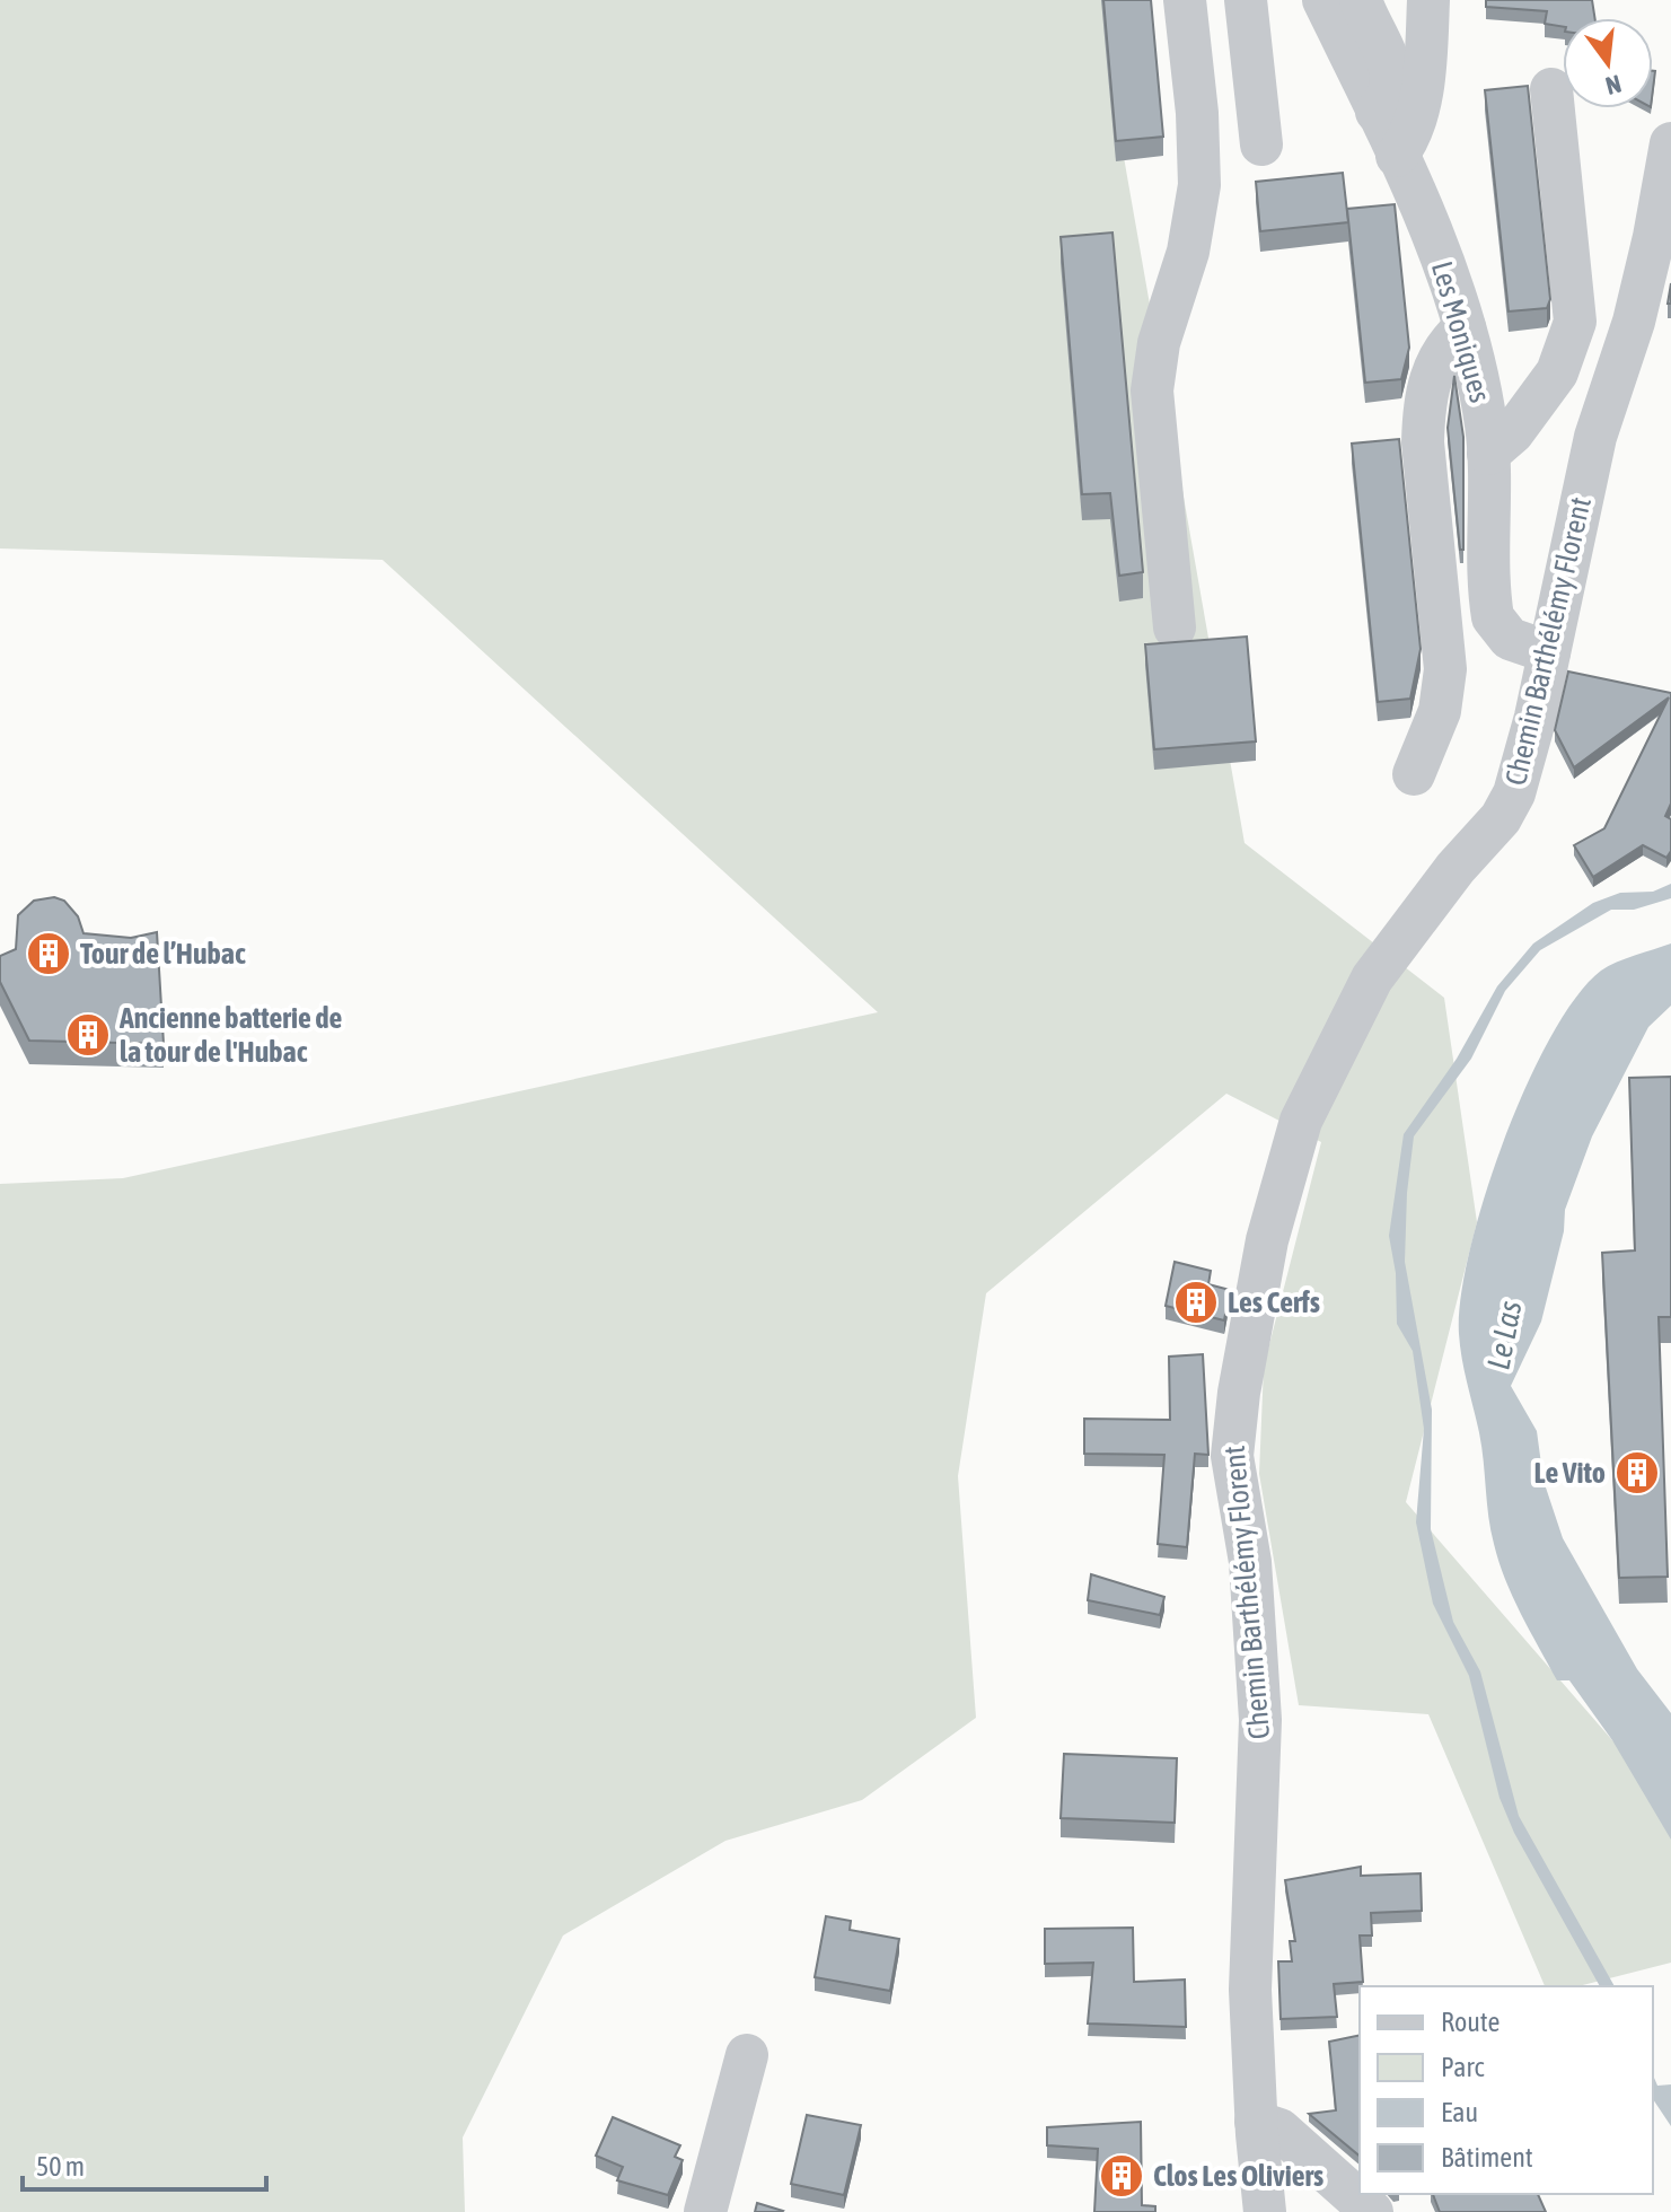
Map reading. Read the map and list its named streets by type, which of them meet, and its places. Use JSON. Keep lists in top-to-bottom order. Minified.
{"streets":{"street":["Les Moniques","Chemin Barthélémy Florent"]},"crossings":[["Les Moniques","Chemin Barthélémy Florent"]],"water":["Le Las"],"places":{"building":["Tour de l’Hubac","Ancienne batterie de la tour de l'Hubac","Les Cerfs","Le Vito","Clos Les Oliviers"]},"legend":["Route","Parc","Eau","Bâtiment"],"scale_bar":"50 m","north":"bottom"}
